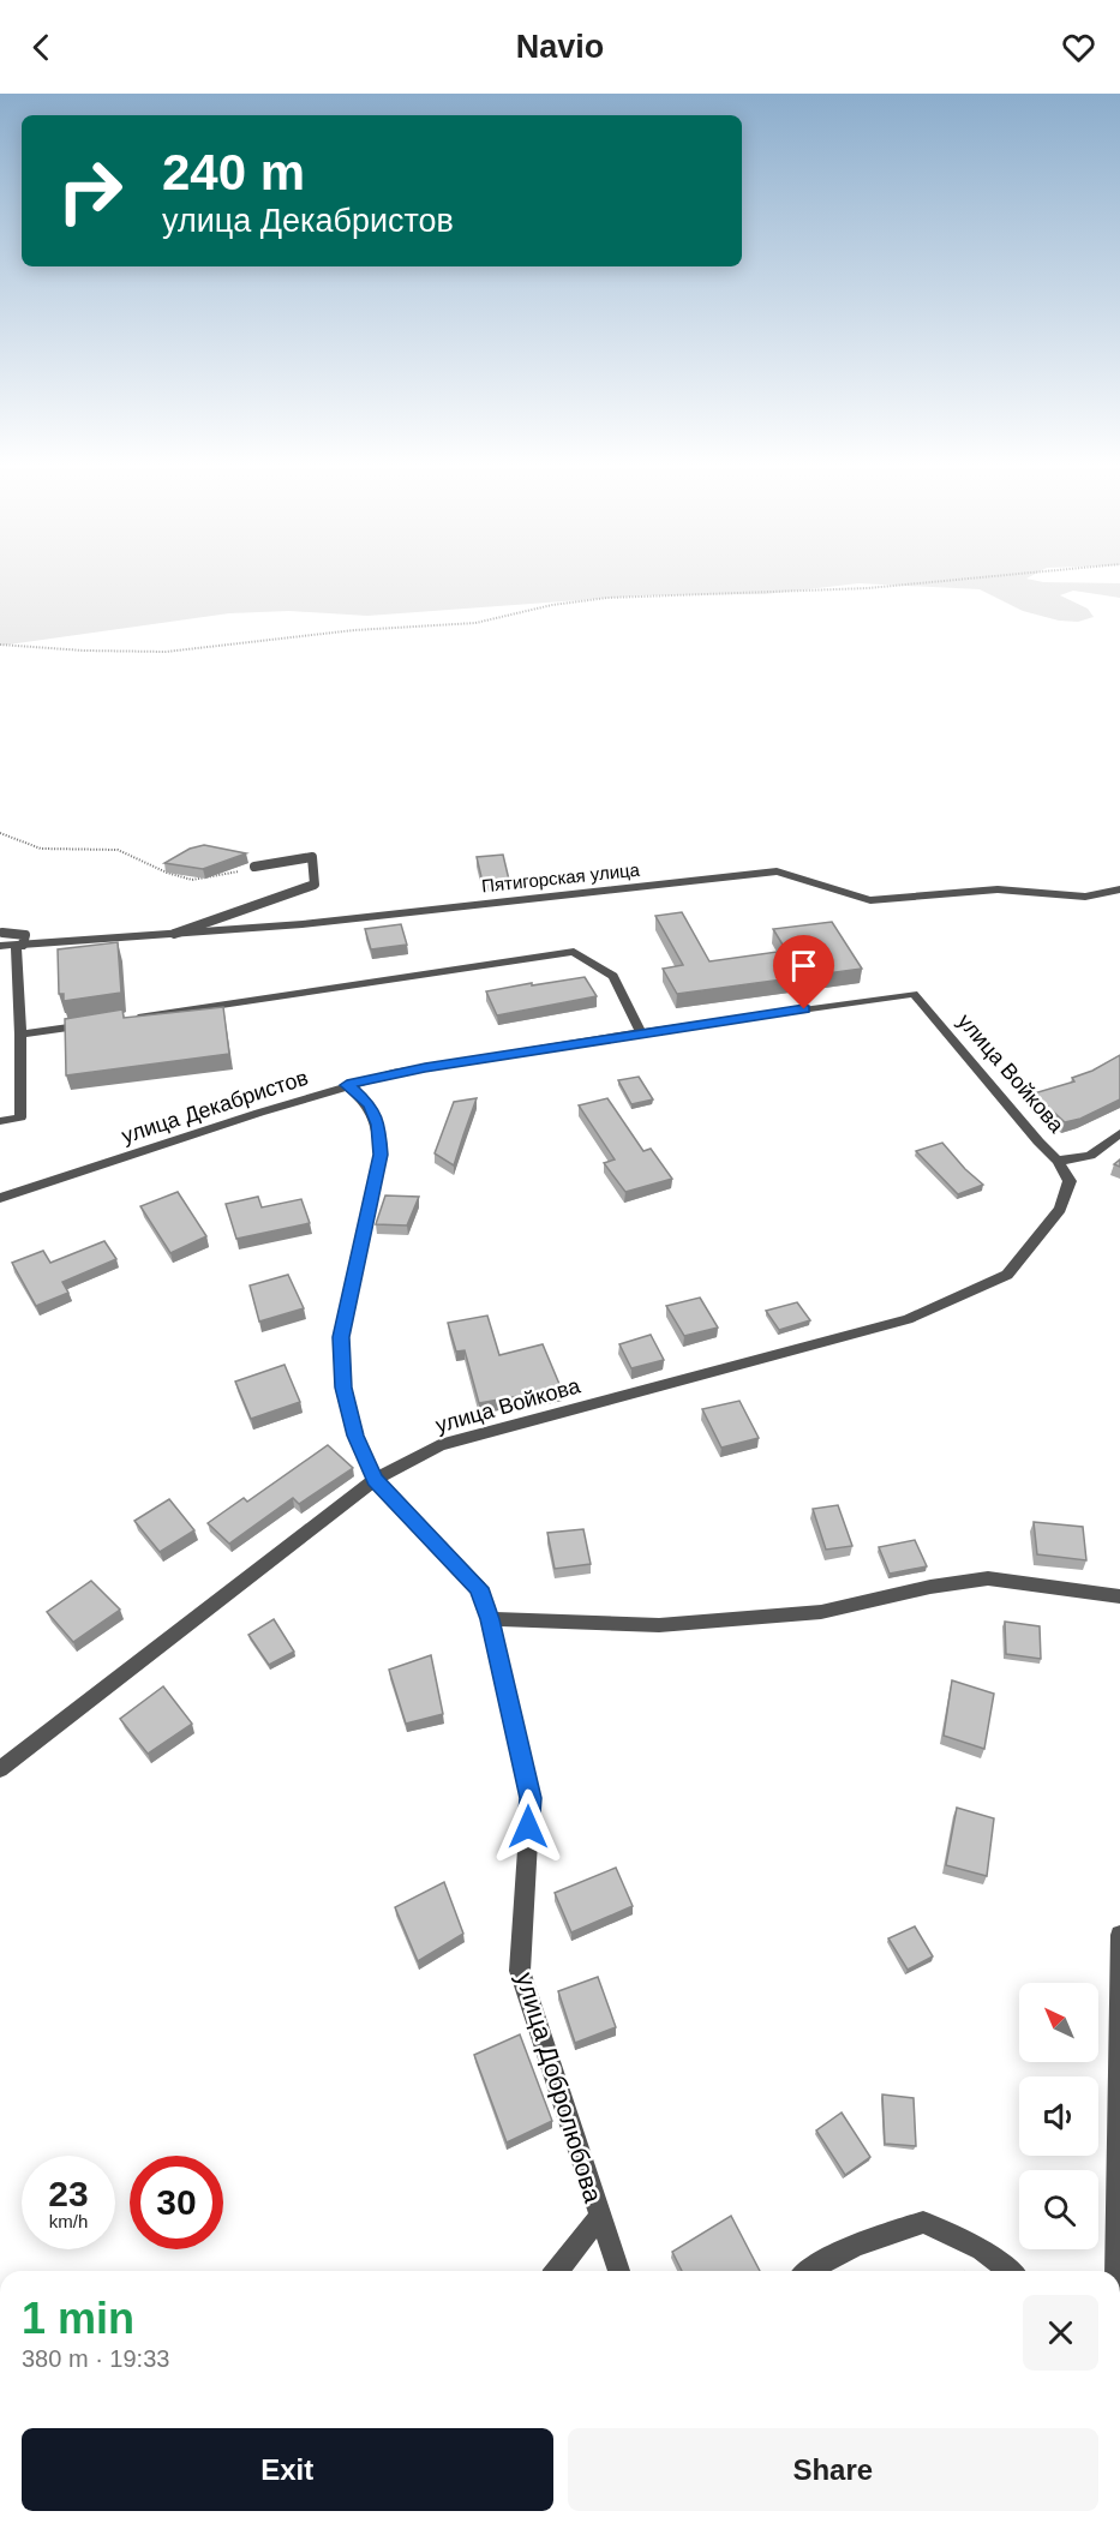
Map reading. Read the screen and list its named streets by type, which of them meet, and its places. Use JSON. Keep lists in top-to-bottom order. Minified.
{"streets":{"street":["Пятигорская улица","улица Войкова","улица Декабристов","улица Добролюбова"]},"crossings":[["улица Войкова","улица Декабристов"],["улица Войкова","улица Добролюбова"],["улица Декабристов","улица Добролюбова"]],"north":"top left","page":{"header":"Navio","turn":["240 m","улица Декабристов"],"speed":"23 km/h","limit":"30","heading":["1 min","380 m · 19:33"],"buttons":["Exit","Share"]}}
